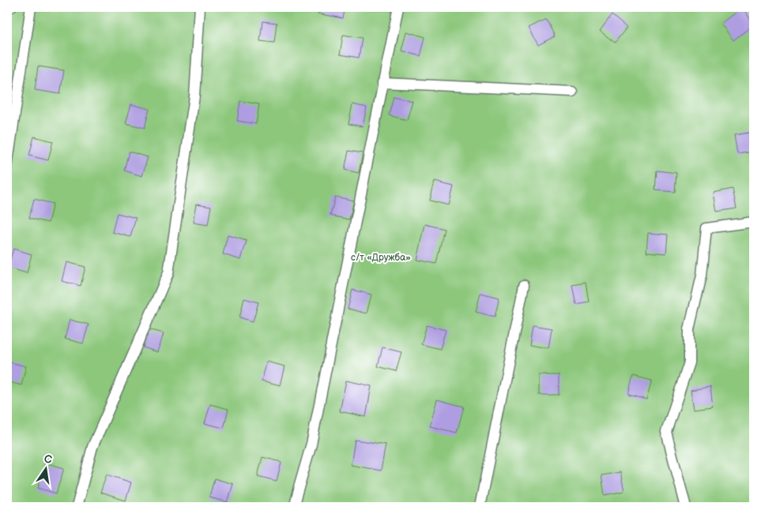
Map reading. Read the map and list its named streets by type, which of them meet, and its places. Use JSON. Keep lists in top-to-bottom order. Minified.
{"parks":["с/т «Дружба»"],"north":"top"}
